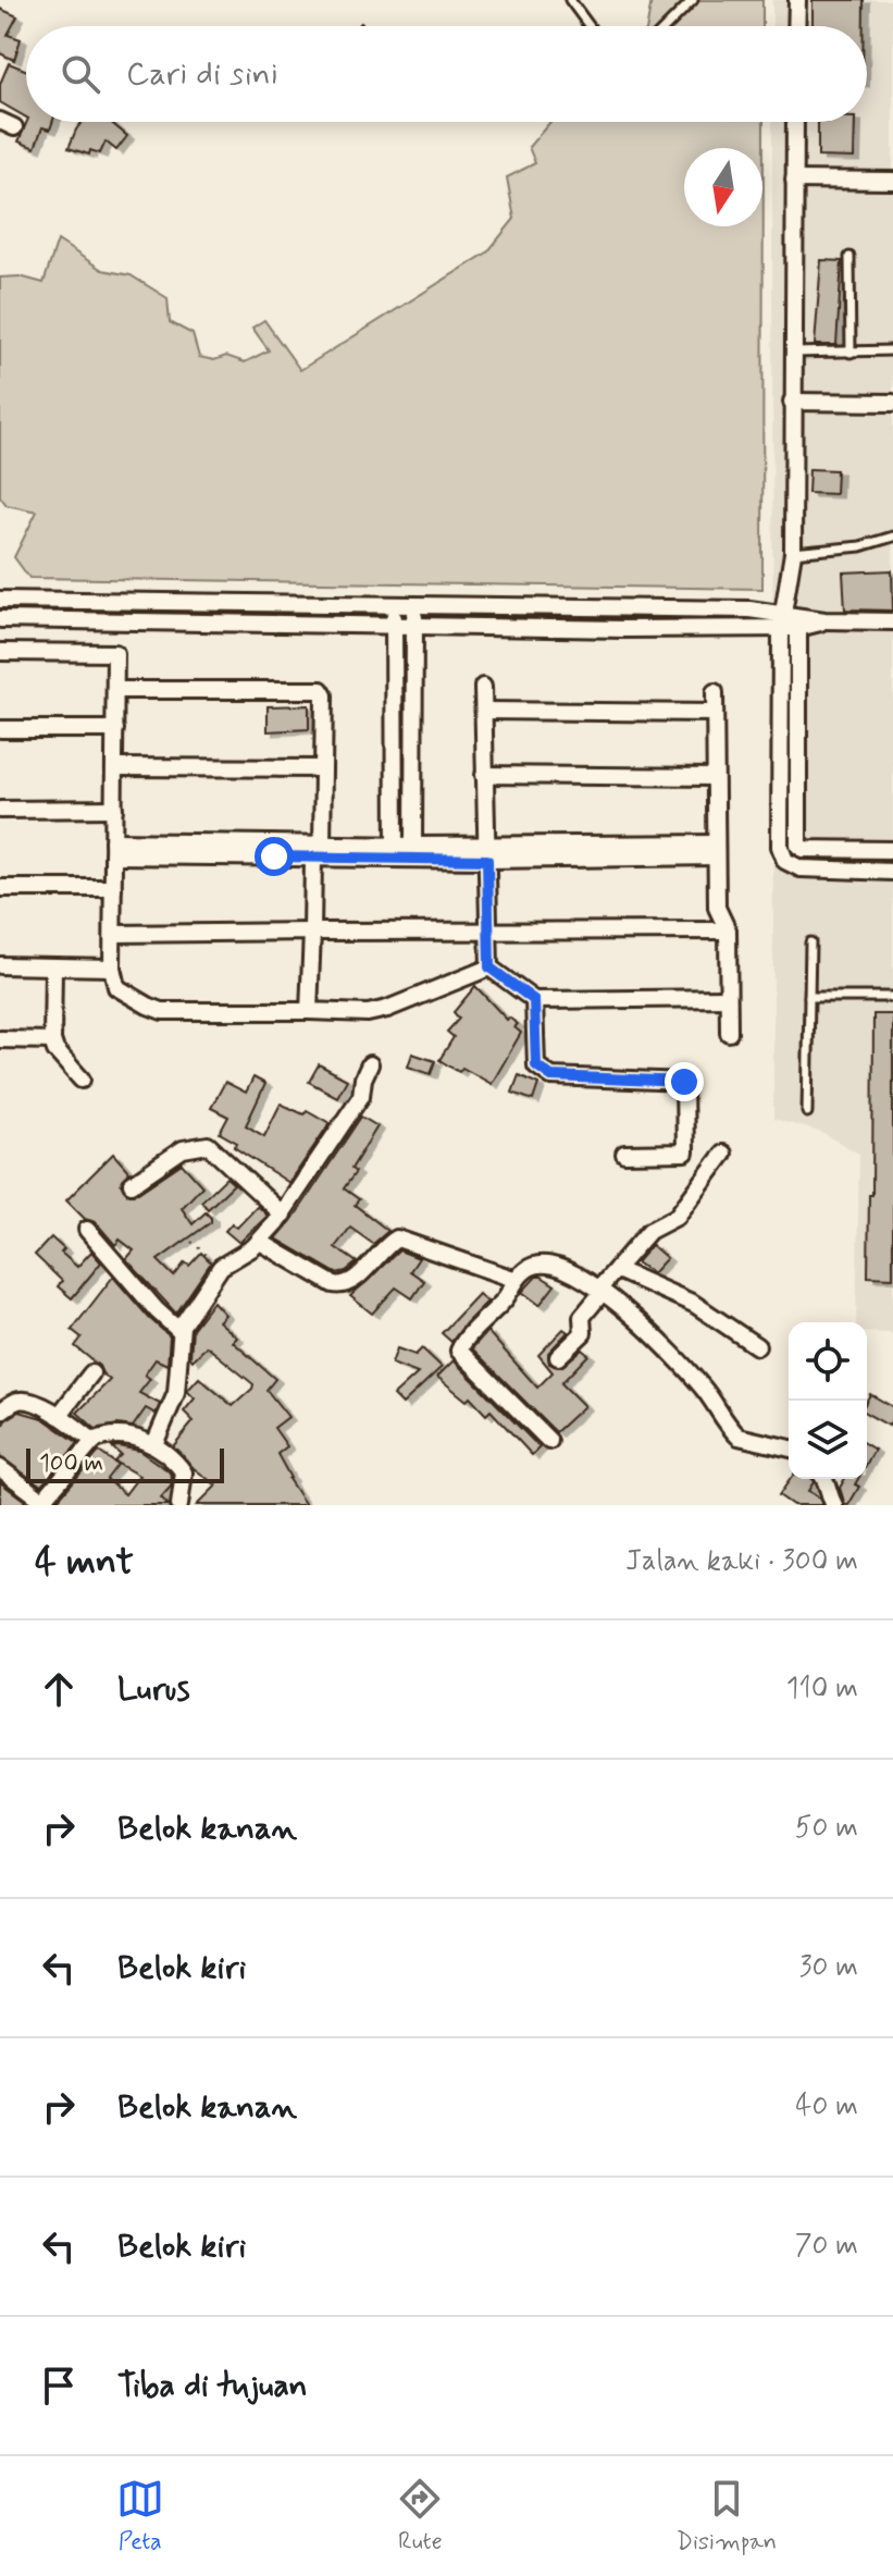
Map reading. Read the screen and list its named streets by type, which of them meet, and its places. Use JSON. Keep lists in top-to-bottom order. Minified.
{"scale_bar":"100 m","north":"bottom","page":{"search":"Cari di sini","scale":"100 m","heading":["4 mnt","Jalan kaki · 300 m"],"list":[["Lurus","110 m"],["Belok kanan","50 m"],["Belok kiri","30 m"],["Belok kanan","40 m"],["Belok kiri","70 m"],"Tiba di tujuan"],"nav":["Peta","Rute","Disimpan"]}}
